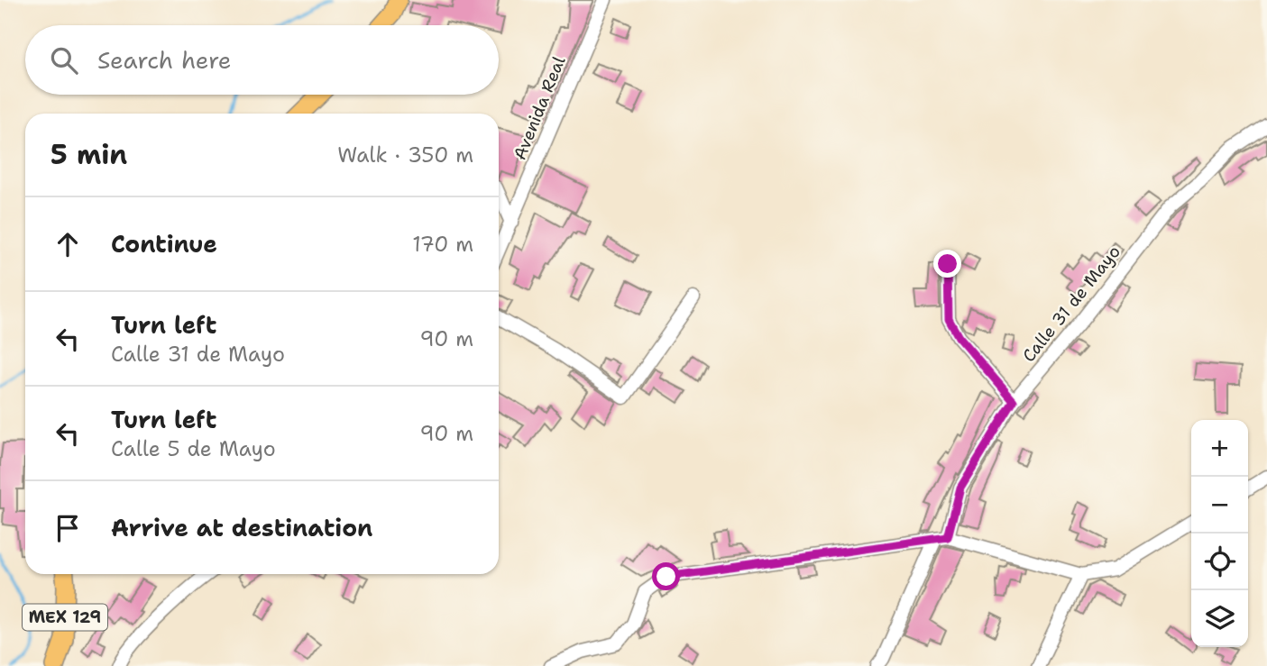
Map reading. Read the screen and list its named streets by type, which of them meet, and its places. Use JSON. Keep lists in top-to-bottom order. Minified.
{"streets":{"main road":["MEX 129"],"street":["Avenida Real","Calle 31 de Mayo"]},"page":{"search":"Search here","heading":["5 min","Walk · 350 m"],"list":[["Continue","170 m"],["Turn left","Calle 31 de Mayo","90 m"],["Turn left","Calle 5 de Mayo","90 m"],"Arrive at destination"],"map_buttons":["+","−"]}}
